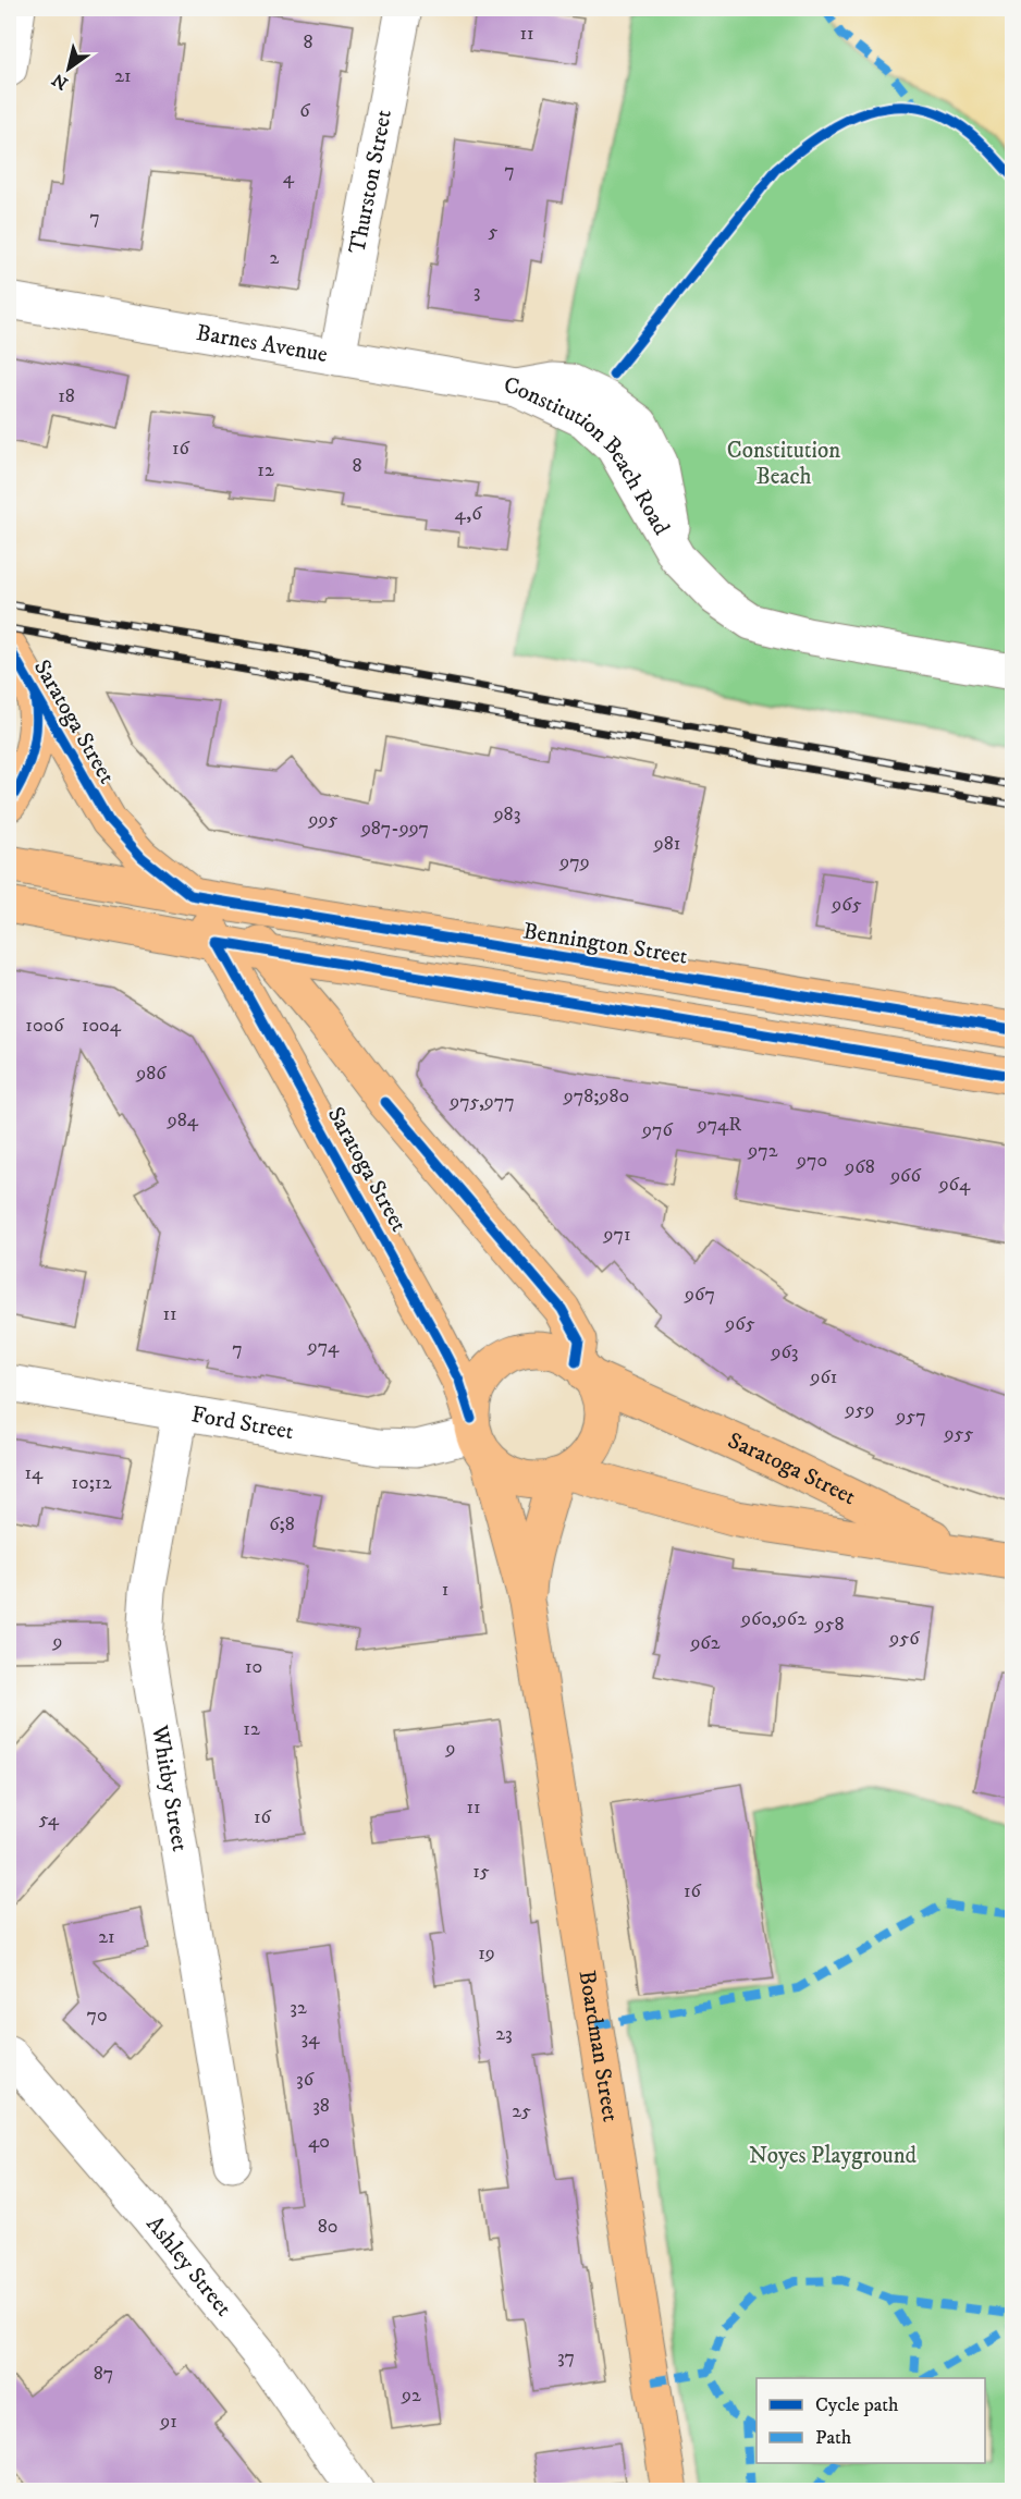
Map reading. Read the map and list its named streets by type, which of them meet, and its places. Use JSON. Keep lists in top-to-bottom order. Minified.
{"streets":{"main road":["Saratoga Street","Bennington Street","Boardman Street"],"street":["Thurston Street","Barnes Avenue","Constitution Beach Road","Ford Street","Whitby Street","Ashley Street"]},"crossings":[["Thurston Street","Barnes Avenue"],["Barnes Avenue","Constitution Beach Road"],["Saratoga Street","Bennington Street"],["Saratoga Street","Ford Street"],["Saratoga Street","Boardman Street"],["Ford Street","Whitby Street"],["Ford Street","Boardman Street"]],"parks":["Constitution Beach","Noyes Playground"],"house_numbers":["11","8","21","6","7","4","7","5","2","3","18","16","8","12","4,6","983","995","987-997","981","979","965","1006","1004","986","978;980","975,977","984","974R","976","972","970","968","966","964","971","967","11","965","974","7","963","961","959","957","955","14","10;12","6;8","1","960,962","958","956","9","962","10","12","9","11","16","54","15","16","21","19","32","70","23","34","36","38","25","40","80","37","87","92","91"],"legend":["Cycle path","Path"],"north":"bottom left"}
